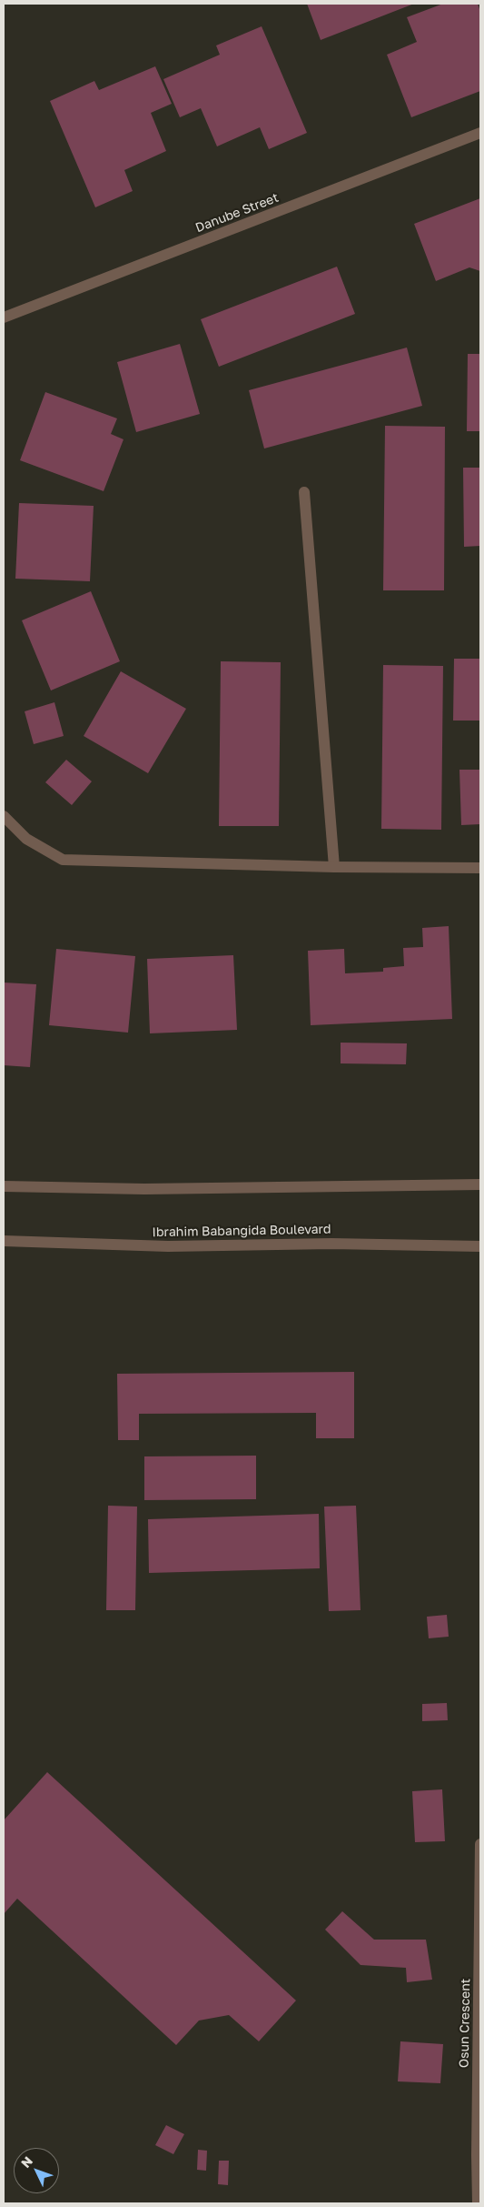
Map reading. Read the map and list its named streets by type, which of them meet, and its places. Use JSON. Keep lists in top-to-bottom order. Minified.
{"streets":{"street":["Danube Street","Ibrahim Babangida Boulevard","Osun Crescent"]},"north":"top left"}
